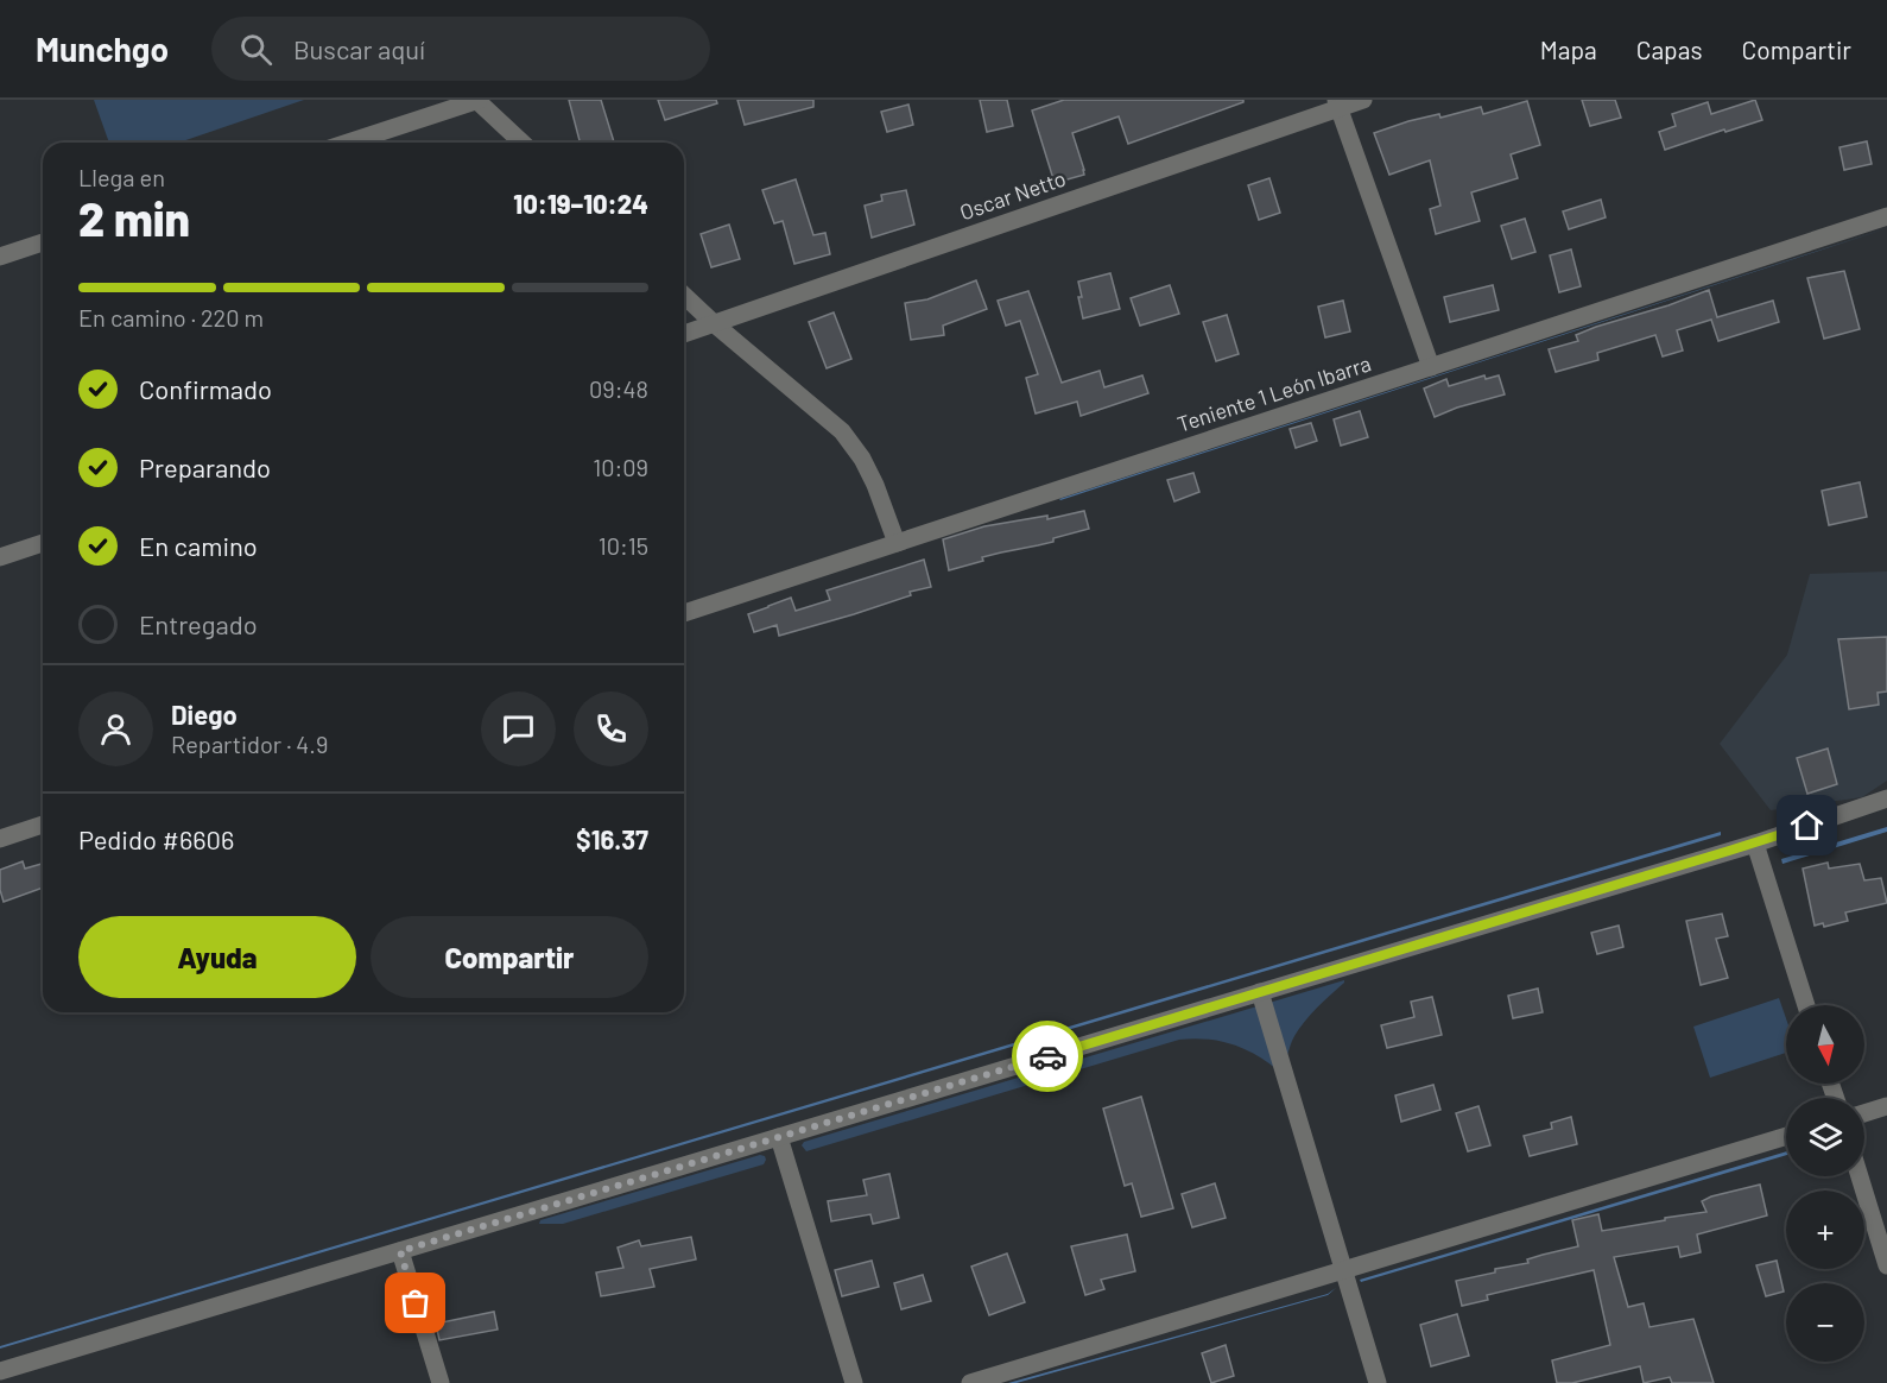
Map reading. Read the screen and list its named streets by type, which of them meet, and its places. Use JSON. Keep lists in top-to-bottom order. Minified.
{"streets":{"street":["Oscar Netto","Teniente 1 León Ibarra"]},"north":"bottom","page":{"header":"Munchgo","search":"Buscar aquí","nav":["Mapa","Capas","Compartir"],"heading":["2 min","Llega en","10:19–10:24"],"panel":["Diego","Repartidor · 4.9","Pedido #6606","$16.37"],"bar":"En camino · 220 m","list":[["Confirmado","09:48"],["Preparando","10:09"],["En camino","10:15"],"Entregado"],"buttons":["Ayuda","Compartir"],"map_buttons":["+","−"]}}
